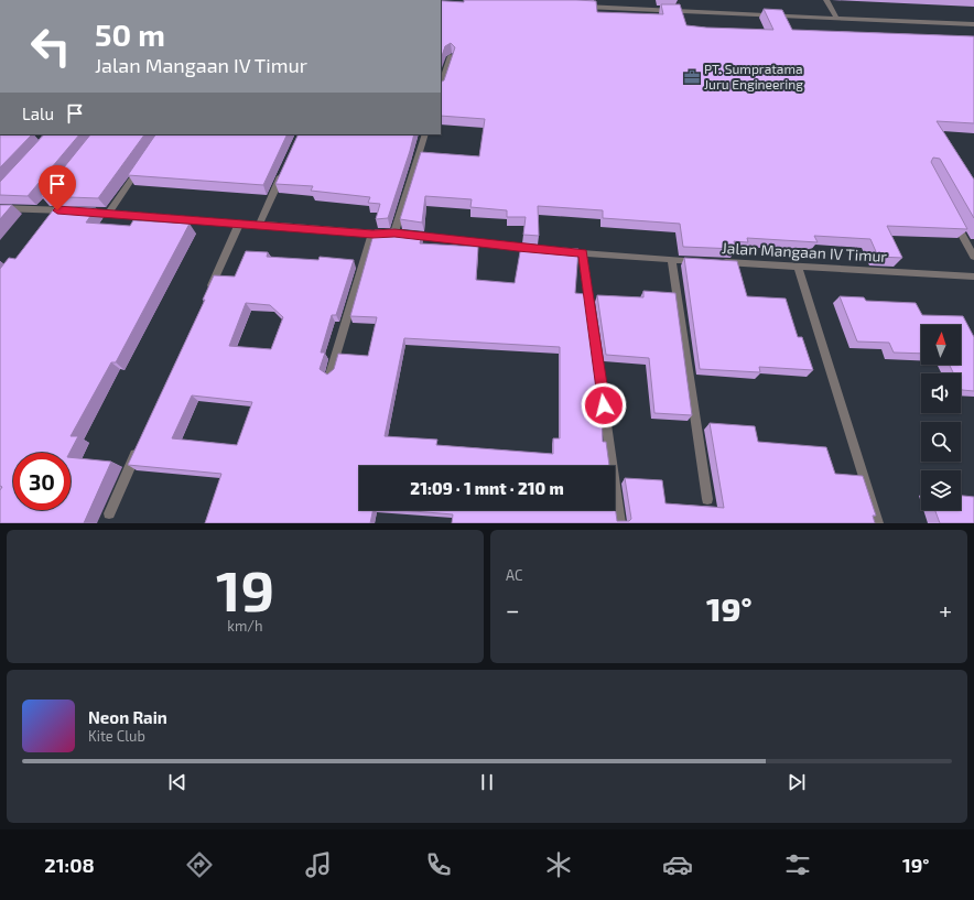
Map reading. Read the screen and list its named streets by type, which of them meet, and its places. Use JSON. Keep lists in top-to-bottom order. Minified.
{"streets":{"street":["Jalan Mangaan IV Timur"]},"places":{"office":["PT. Sumpratama Juru Engineering"]},"north":"top","page":{"turn":["50 m","Jalan Mangaan IV Timur"],"then":"Lalu","limit":"30","trip":"21:09 · 1 mnt · 210 m","tile":[["19","km/h"],"AC"],"heat":["−","19°","+"],"song":["Neon Rain","Kite Club"],"tabs":["21:08","19°"]}}
